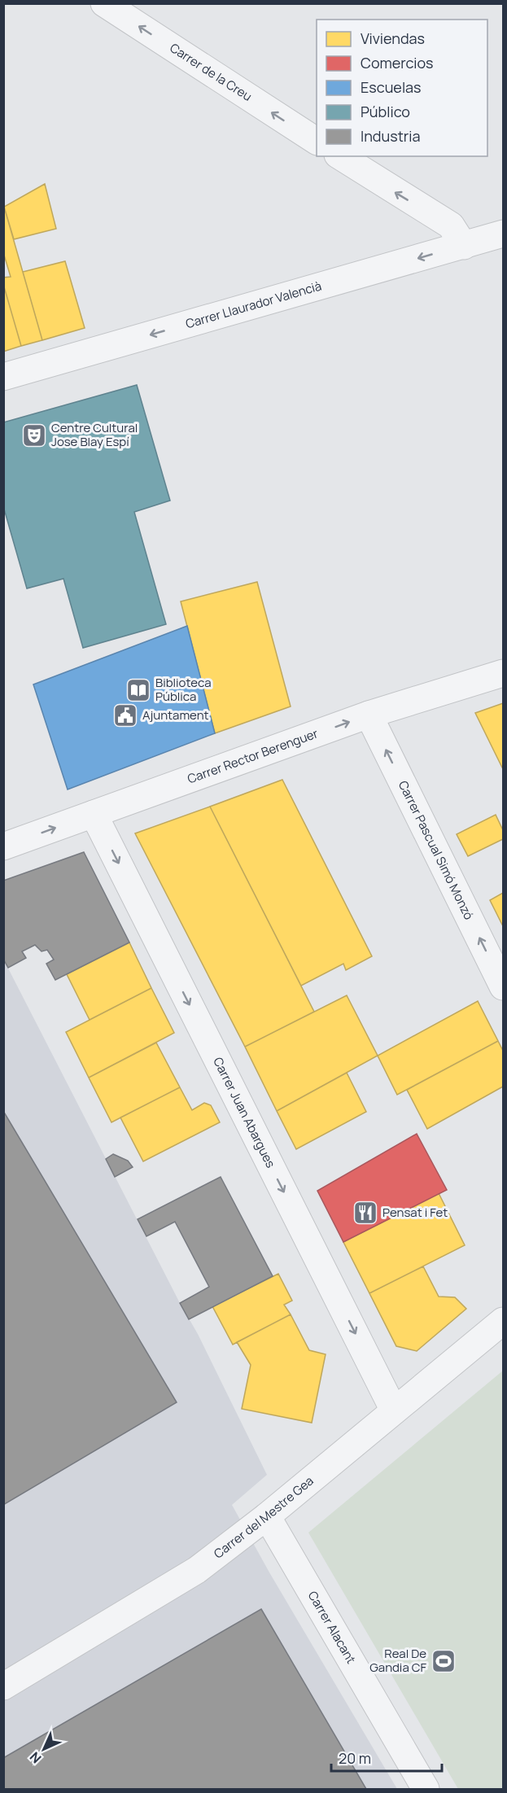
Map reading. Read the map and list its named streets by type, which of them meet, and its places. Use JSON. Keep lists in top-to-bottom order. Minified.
{"streets":{"street":["Carrer de la Creu","Carrer Llaurador Valencià","Carrer Rector Berenguer","Carrer Pascual Simó Monzó","Carrer Juan Abargues","Carrer del Mestre Gea","Carrer Alacant"]},"crossings":[["Carrer Rector Berenguer","Carrer Pascual Simó Monzó"],["Carrer Rector Berenguer","Carrer Juan Abargues"],["Carrer Juan Abargues","Carrer del Mestre Gea"],["Carrer del Mestre Gea","Carrer Alacant"]],"one_way":["Carrer de la Creu","Carrer Llaurador Valencià","Carrer Rector Berenguer","Carrer Pascual Simó Monzó","Carrer Juan Abargues"],"places":{"theatre":["Centre Cultural Jose Blay Espí"],"library":["Biblioteca Pública"],"public building":["Ajuntament"],"restaurant":["Pensat i Fet"],"sports":["Real De Gandia CF"]},"legend":["Viviendas","Comercios","Escuelas","Público","Industria"],"scale_bar":"20 m","north":"bottom left"}
